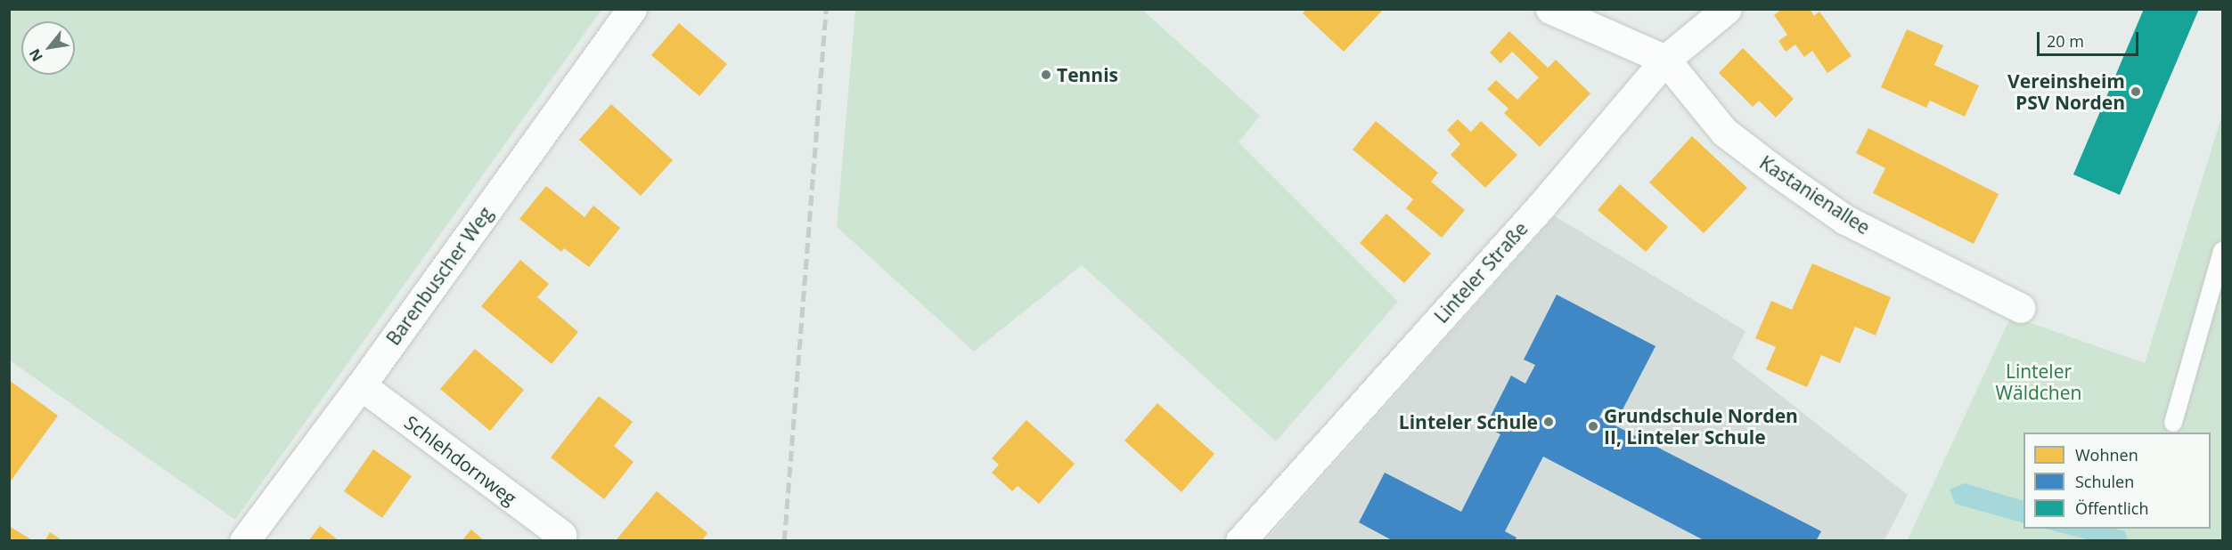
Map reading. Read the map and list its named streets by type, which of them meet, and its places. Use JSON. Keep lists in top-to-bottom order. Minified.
{"streets":{"street":["Kastanienallee","Linteler Straße","Barenbuscher Weg","Schlehdornweg"]},"crossings":[["Kastanienallee","Linteler Straße"],["Barenbuscher Weg","Schlehdornweg"]],"parks":["Linteler Wäldchen"],"places":["Tennis","Vereinsheim PSV Norden","Linteler Schule","Grundschule Norden II, Linteler Schule"],"legend":["Wohnen","Schulen","Öffentlich"],"scale_bar":"20 m","north":"bottom left"}
